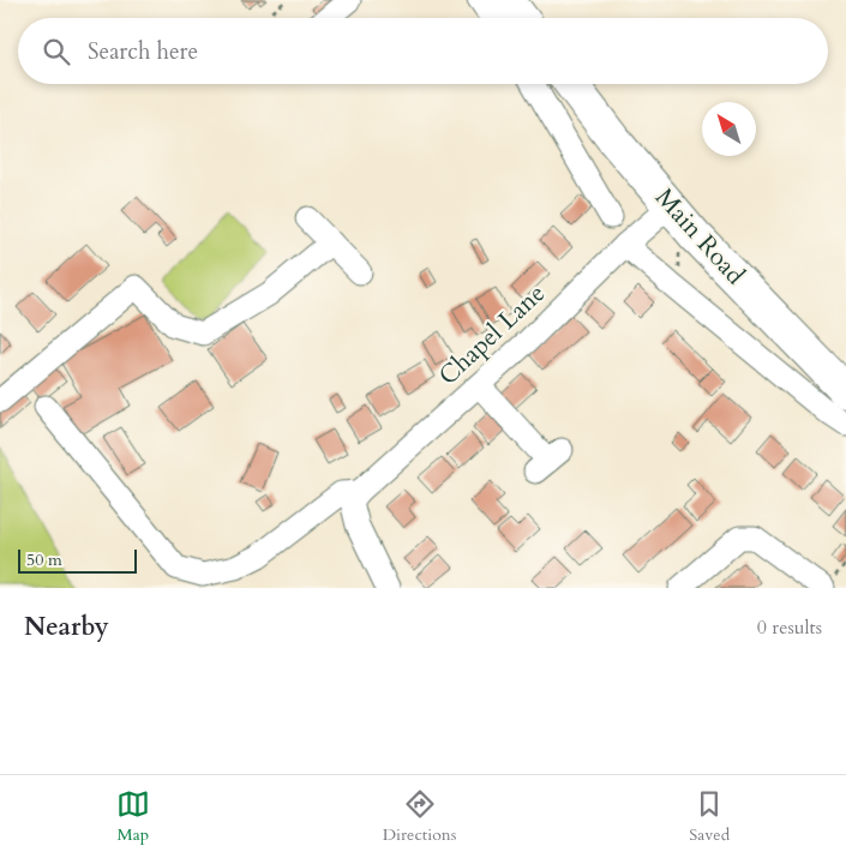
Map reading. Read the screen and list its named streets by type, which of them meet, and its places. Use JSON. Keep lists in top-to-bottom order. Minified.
{"streets":{"highway":["Main Road"],"street":["Chapel Lane"]},"crossings":[["Main Road","Chapel Lane"]],"scale_bar":"50 m","north":"top left","page":{"search":"Search here","scale":"50 m","heading":["Nearby","0 results"],"nav":["Map","Directions","Saved"]}}
